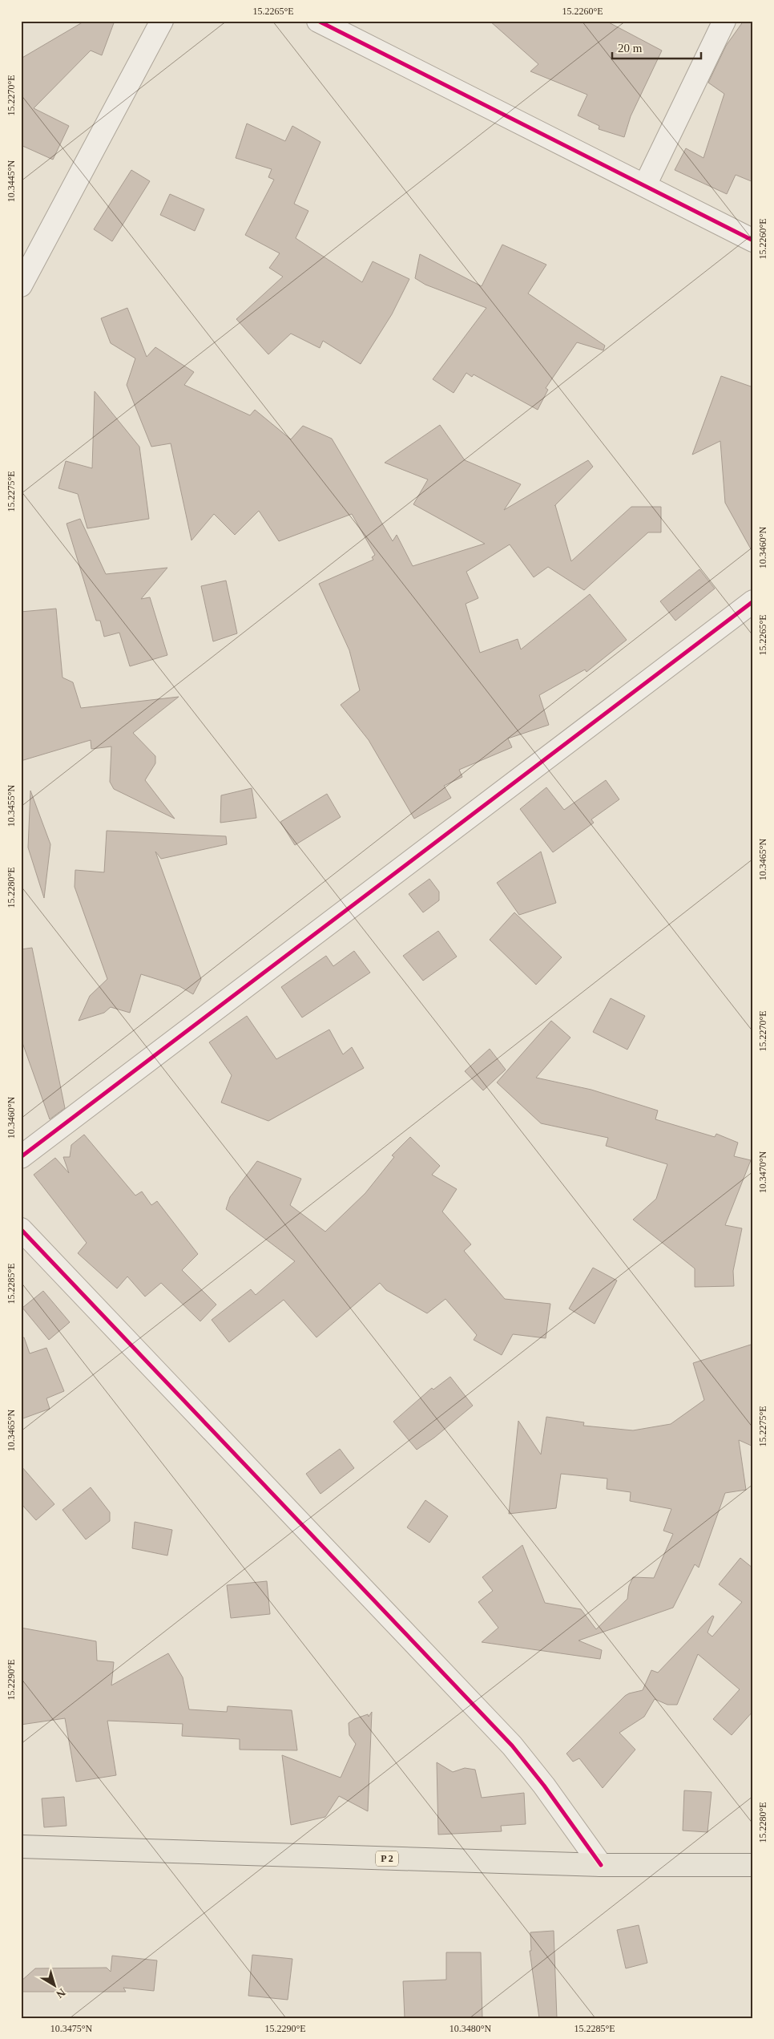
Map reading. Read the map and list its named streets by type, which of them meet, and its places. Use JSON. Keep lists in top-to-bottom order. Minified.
{"streets":{"main road":["P 2"]},"scale_bar":"20 m","north":"bottom right","coordinates":["15.2265°E","15.2260°E","15.2270°E","10.3445°N","15.2275°E","10.3460°N","10.3455°N","10.3465°N","15.2280°E","10.3470°N","15.2285°E","15.2290°E","10.3475°N","10.3480°N"]}
